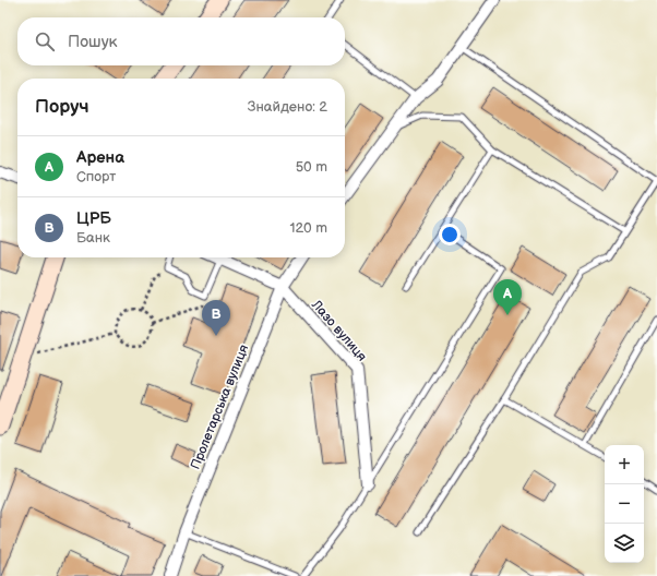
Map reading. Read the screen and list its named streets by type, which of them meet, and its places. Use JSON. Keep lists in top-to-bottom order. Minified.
{"streets":{"street":["Лазо вулиця","Пролетарська вулиця"]},"crossings":[["Лазо вулиця","Пролетарська вулиця"]],"page":{"search":"Пошук","heading":["Поруч","Знайдено: 2"],"list":[{"mark":"A","name":"Арена","note":"Спорт","value":"50 m"},{"mark":"B","name":"ЦРБ","note":"Банк","value":"120 m"}],"pins":["A","B"],"map_buttons":["+","−"]}}
